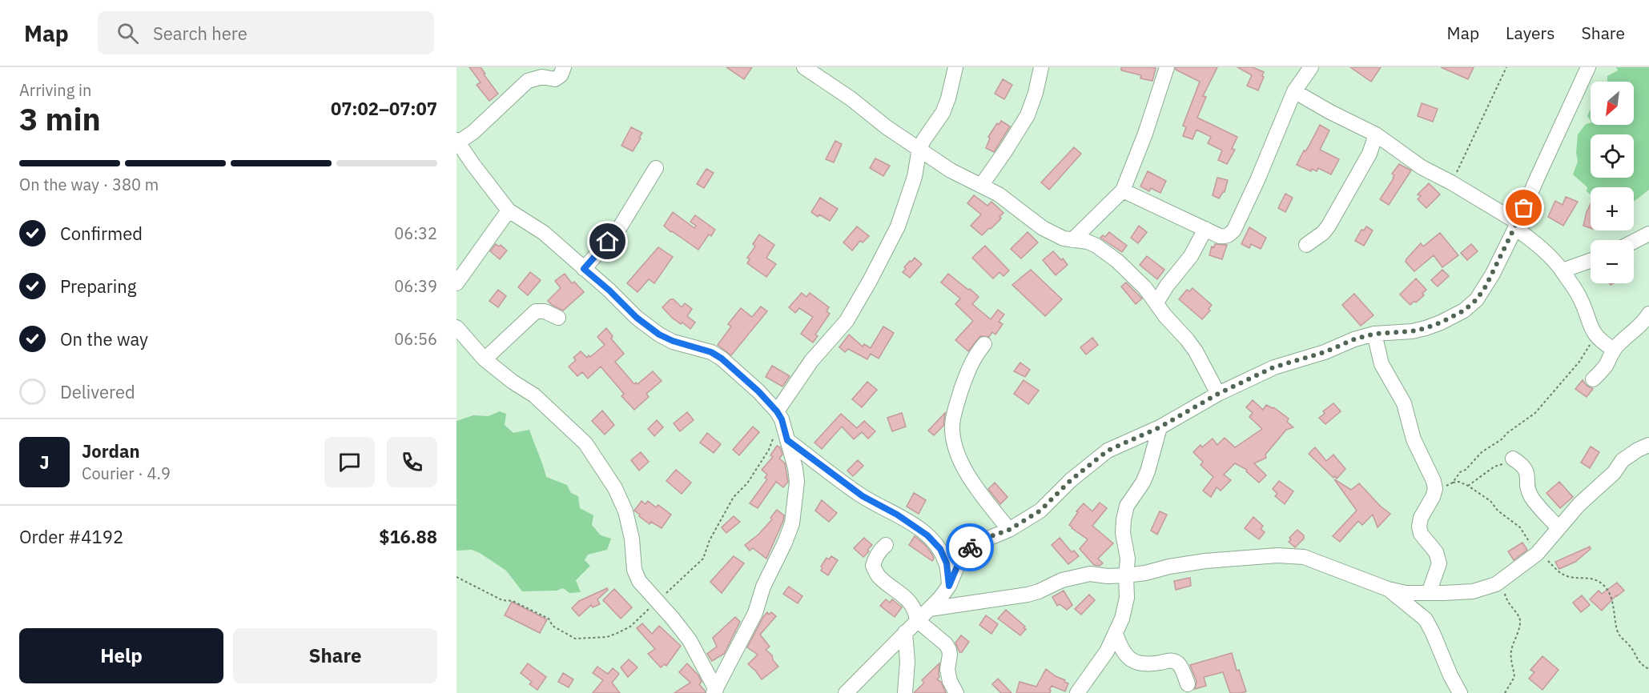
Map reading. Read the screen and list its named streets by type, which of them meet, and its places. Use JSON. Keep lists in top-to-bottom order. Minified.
{"north":"bottom left","page":{"header":"Map","search":"Search here","nav":["Map","Layers","Share"],"heading":["3 min","Arriving in","07:02–07:07"],"panel":["Jordan","Courier · 4.9","Order #4192","$16.88"],"map_buttons":["+","−"],"bar":"On the way · 380 m","list":[["Confirmed","06:32"],["Preparing","06:39"],["On the way","06:56"],"Delivered"],"round":"J","buttons":["Help","Share"]}}
